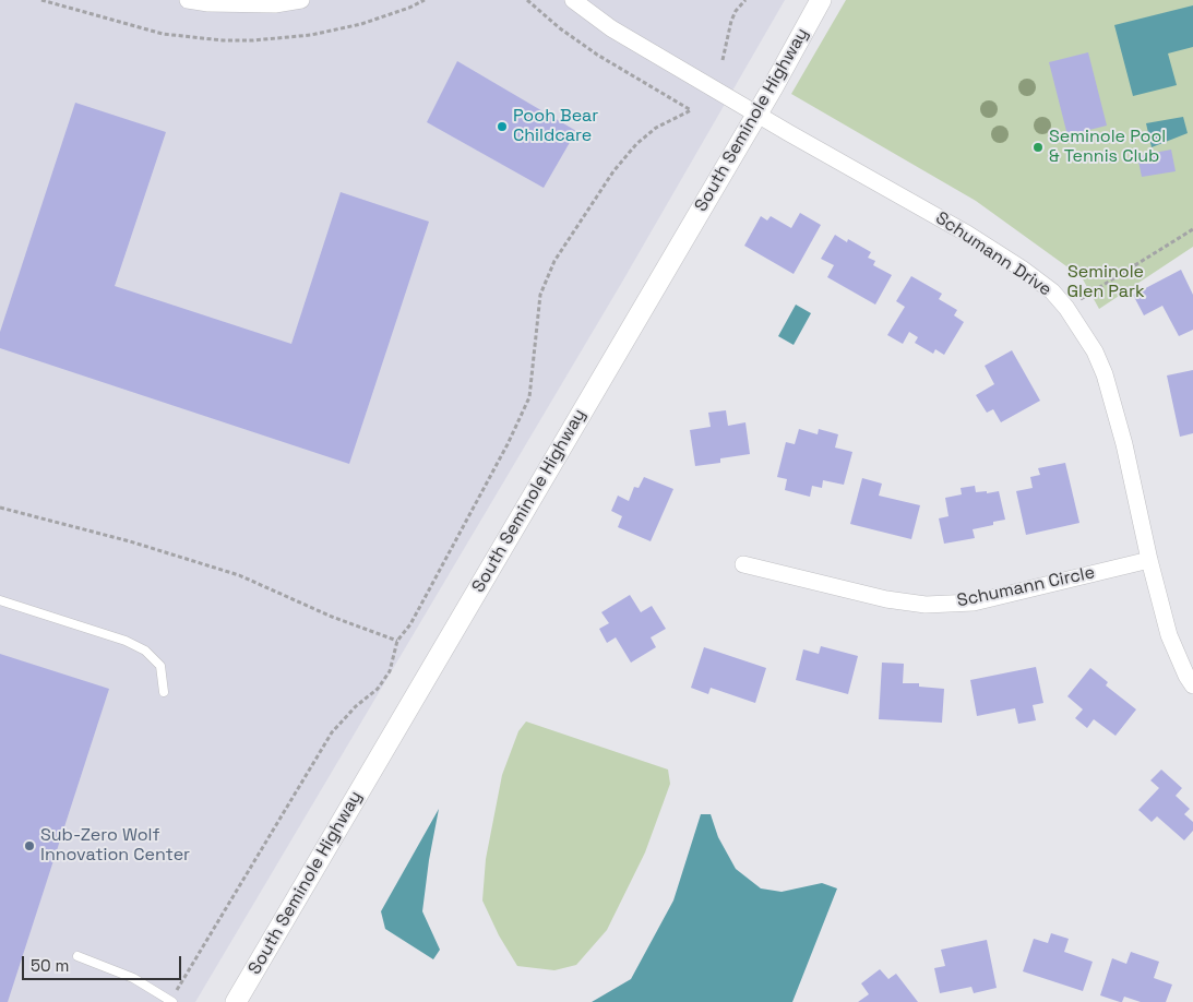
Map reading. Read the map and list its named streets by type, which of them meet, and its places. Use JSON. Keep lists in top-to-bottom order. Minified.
{"streets":{"street":["South Seminole Highway","Schumann Drive","Schumann Circle"]},"crossings":[["South Seminole Highway","Schumann Drive"],["Schumann Drive","Schumann Circle"]],"parks":["Seminole Glen Park"],"places":["Pooh Bear Childcare","Seminole Pool & Tennis Club","Sub-Zero Wolf Innovation Center"],"scale_bar":"50 m"}
